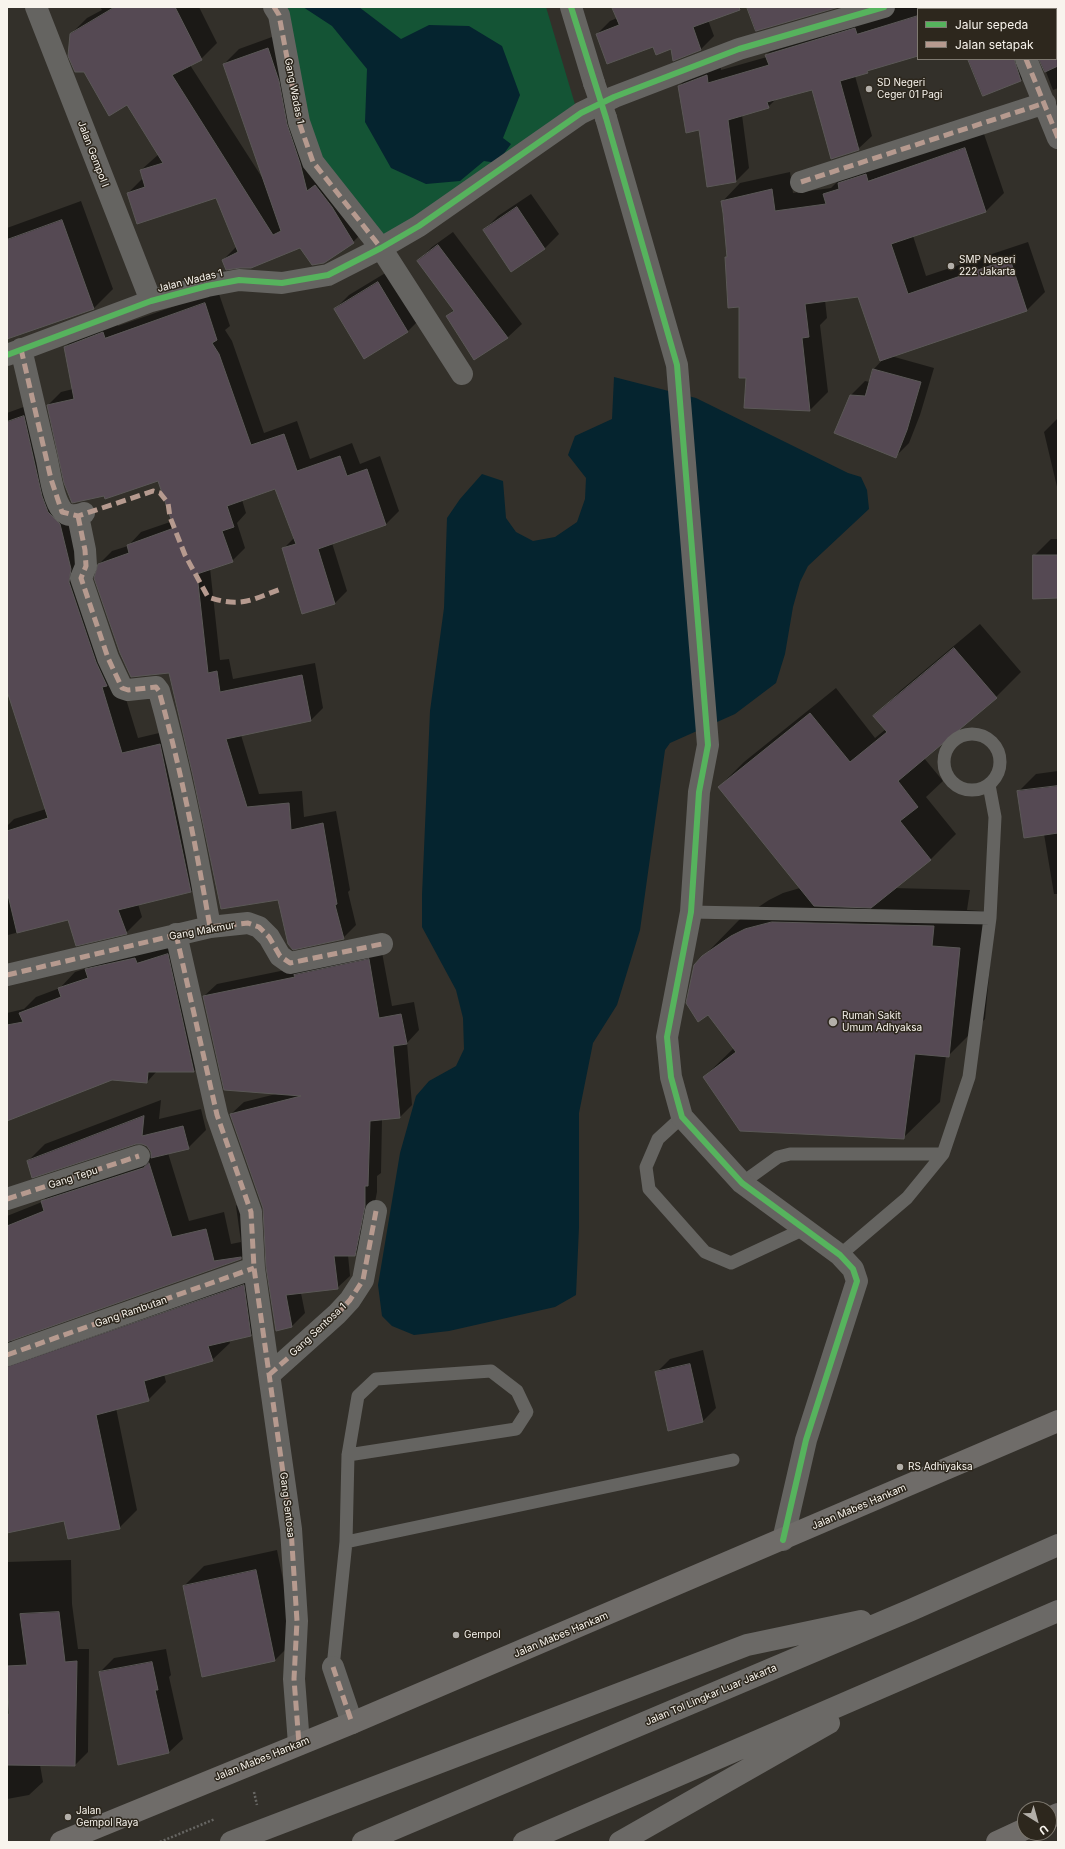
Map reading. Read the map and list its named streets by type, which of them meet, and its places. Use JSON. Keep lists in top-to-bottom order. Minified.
{"streets":{"highway":["Jalan Tol Lingkar Luar Jakarta"],"main road":["Jalan Mabes Hankam"],"street":["Gang Wadas 1","Jalan Gempol I","Jalan Wadas 1","Gang Makmur","Gang Tepu","Gang Rambutan","Gang Sentosa 1","Gang Sentosa"]},"crossings":[["Gang Wadas 1","Jalan Wadas 1"],["Jalan Gempol I","Jalan Wadas 1"],["Gang Makmur","Gang Sentosa"],["Gang Rambutan","Gang Sentosa"],["Gang Sentosa 1","Gang Sentosa"],["Gang Sentosa","Jalan Mabes Hankam"]],"places":["SD Negeri Ceger 01 Pagi","SMP Negeri 222 Jakarta","Rumah Sakit Umum Adhyaksa","RS Adhiyaksa","Gempol","Jalan Gempol Raya"],"legend":["Jalur sepeda","Jalan setapak"],"north":"bottom right"}
